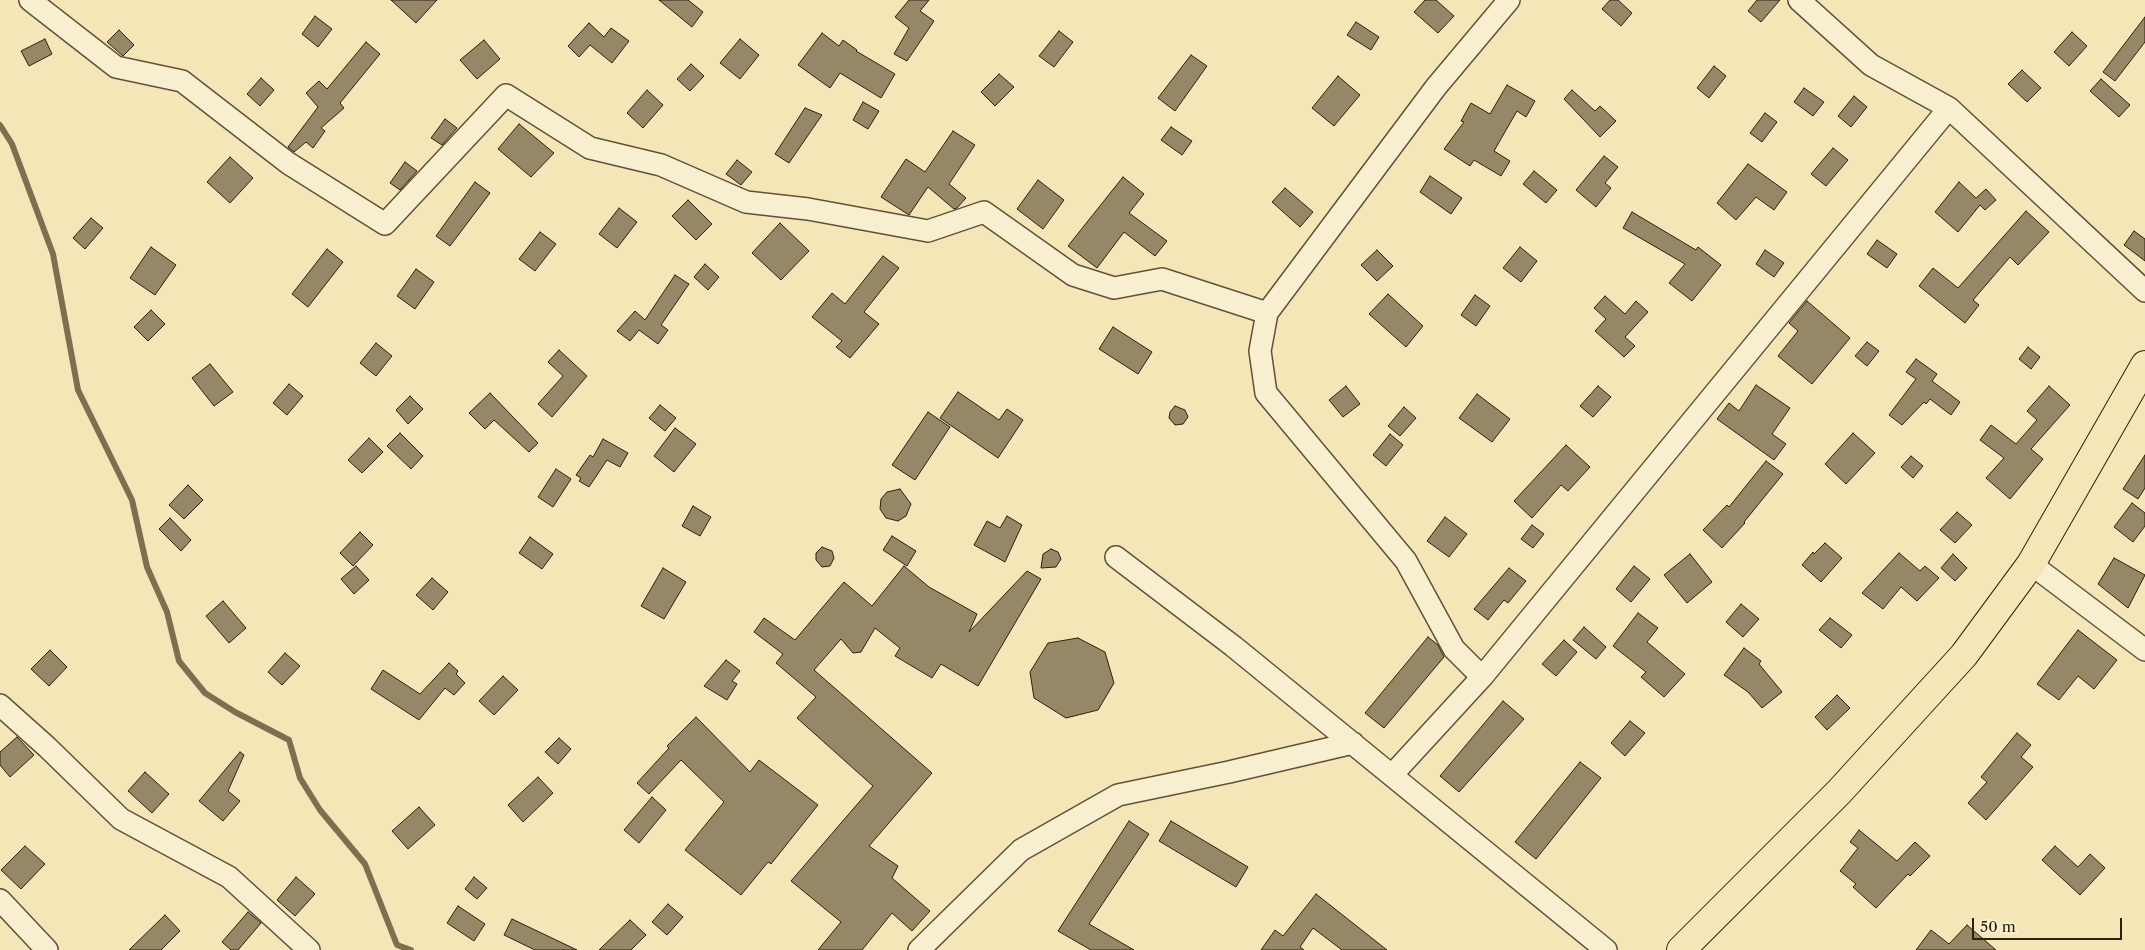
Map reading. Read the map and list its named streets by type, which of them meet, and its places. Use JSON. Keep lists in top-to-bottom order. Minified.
{"scale_bar":"50 m"}
